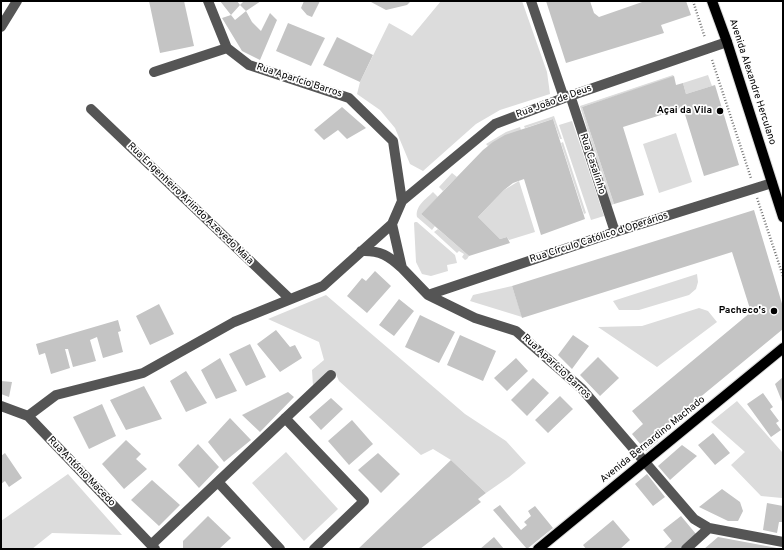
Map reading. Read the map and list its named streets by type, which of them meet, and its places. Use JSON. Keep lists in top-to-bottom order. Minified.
{"streets":{"main road":["Avenida Alexandre Herculano","Avenida Bernardino Machado"],"street":["Rua Aparício Barros","Rua João de Deus","Rua Casalinho","Rua Engenheiro Arlindo Azevedo Maia","Rua Círculo Católico d'Operários","Rua António Macedo"]},"crossings":[["Rua Aparício Barros","Rua João de Deus"],["Rua Aparício Barros","Rua Círculo Católico d'Operários"],["Rua Aparício Barros","Avenida Bernardino Machado"],["Avenida Alexandre Herculano","Rua João de Deus"],["Avenida Alexandre Herculano","Rua Círculo Católico d'Operários"],["Rua João de Deus","Rua Casalinho"],["Rua Casalinho","Rua Círculo Católico d'Operários"]],"places":["Açai da Vila","Pacheco's"]}
